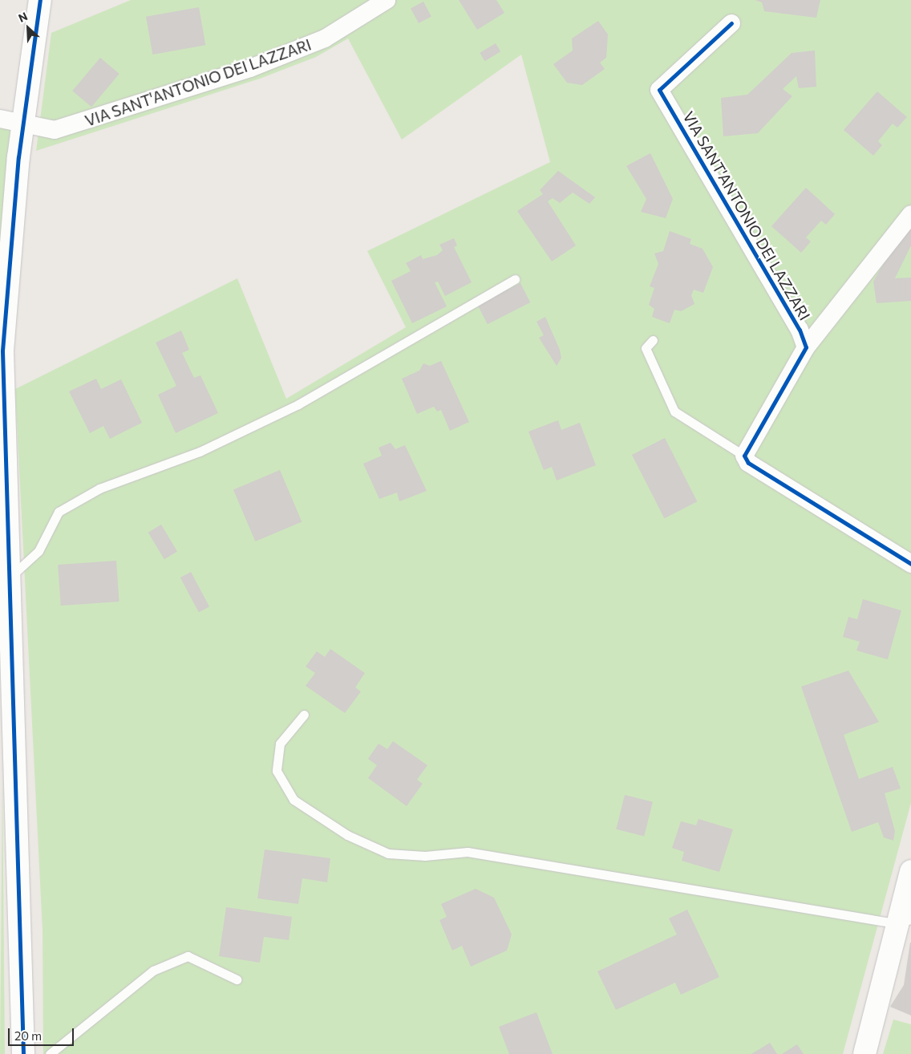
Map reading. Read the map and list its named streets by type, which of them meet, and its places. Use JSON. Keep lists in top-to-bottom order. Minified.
{"streets":{"street":["VIA SANT'ANTONIO DEI LAZZARI"]},"scale_bar":"20 m","north":"top left"}
